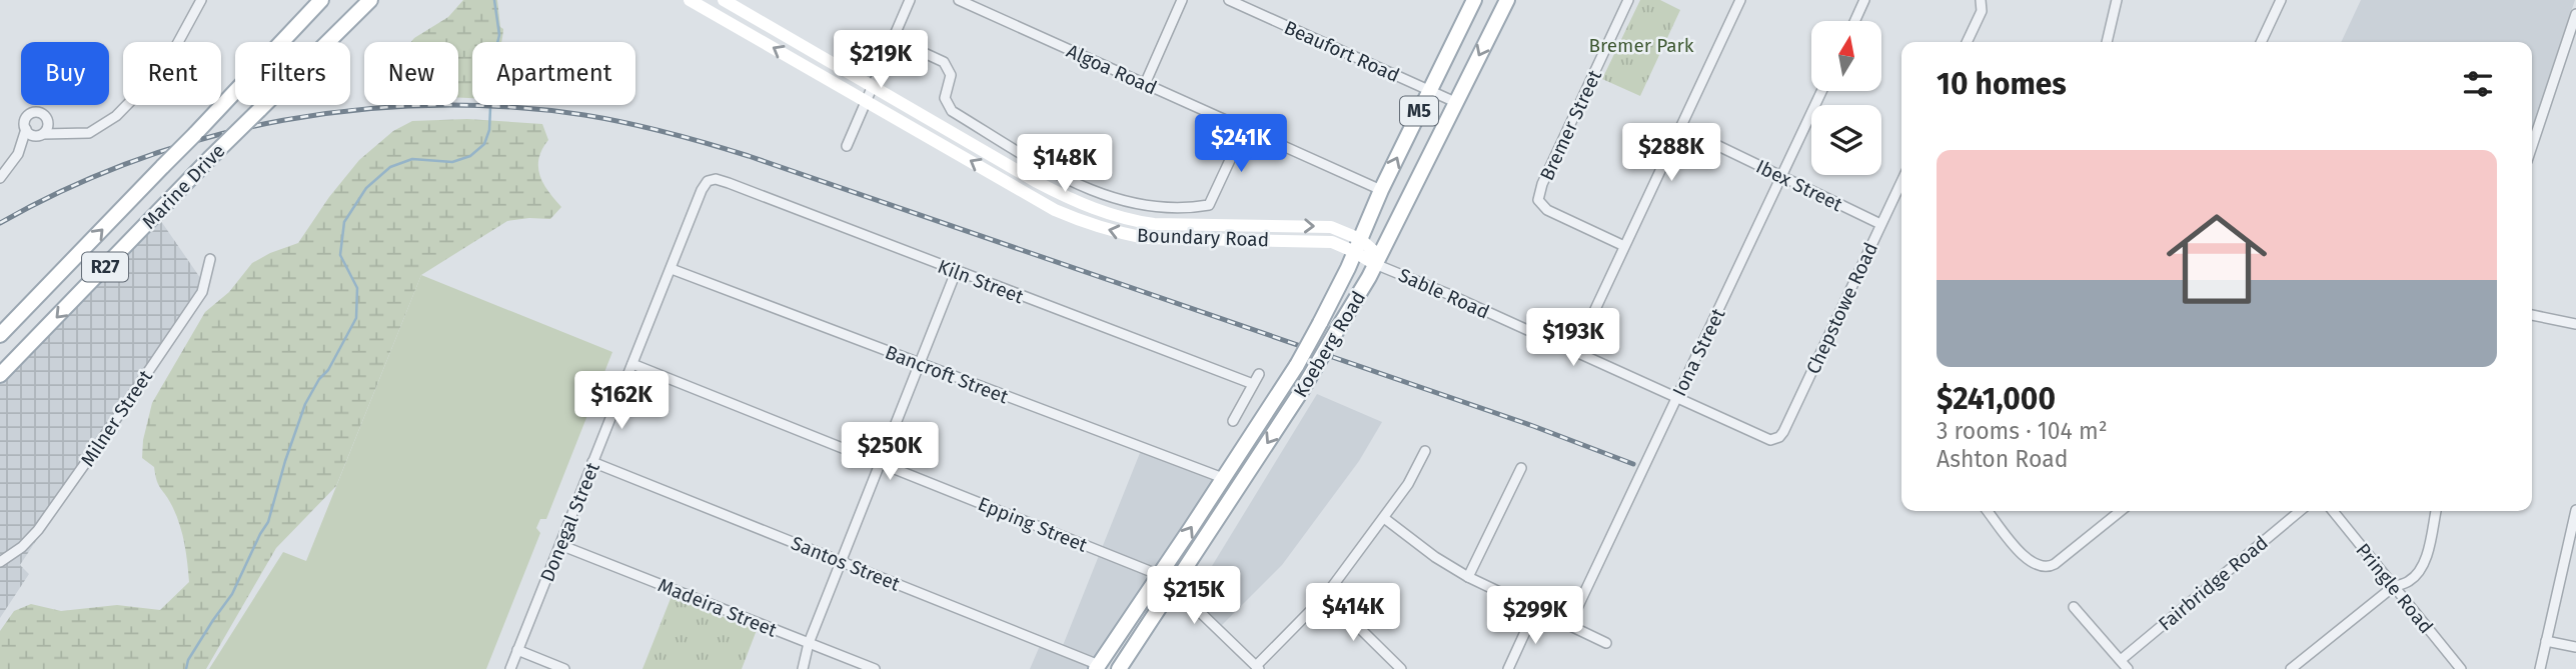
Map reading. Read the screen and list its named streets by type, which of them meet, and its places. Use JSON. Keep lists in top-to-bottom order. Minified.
{"streets":{"main road":["M5","Marine Drive","Boundary Road","R27","Koeberg Road"],"street":["Beaufort Road","Algoa Road","Bremer Street","Ibex Street","Kiln Street","Sable Road","Chepstowe Road","Iona Street","Bancroft Street","Milner Street","Donegal Street","Epping Street","Santos Street","Fairbridge Road","Pringle Road","Madeira Street"]},"crossings":[["Beaufort Road","Koeberg Road"],["Algoa Road","Koeberg Road"],["Ibex Street","Chepstowe Road"],["Ibex Street","Iona Street"],["Boundary Road","Koeberg Road"],["Kiln Street","Donegal Street"],["Sable Road","Chepstowe Road"],["Sable Road","Koeberg Road"],["Sable Road","Iona Street"],["Koeberg Road","Bancroft Street"],["Koeberg Road","Epping Street"],["Koeberg Road","Santos Street"],["Bancroft Street","Donegal Street"],["Donegal Street","Epping Street"],["Donegal Street","Santos Street"],["Donegal Street","Madeira Street"]],"parks":["Bremer Park"],"north":"top","page":{"price":["$219K","$241K","$288K","$148K","$193K","$162K","$250K","$215K","$414K","$299K"],"chip":["Buy","Rent","Filters","New","Apartment"],"heading":"10 homes","list":[{"name":"$241,000","note":"3 rooms · 104 m² · Ashton Road"}]}}
